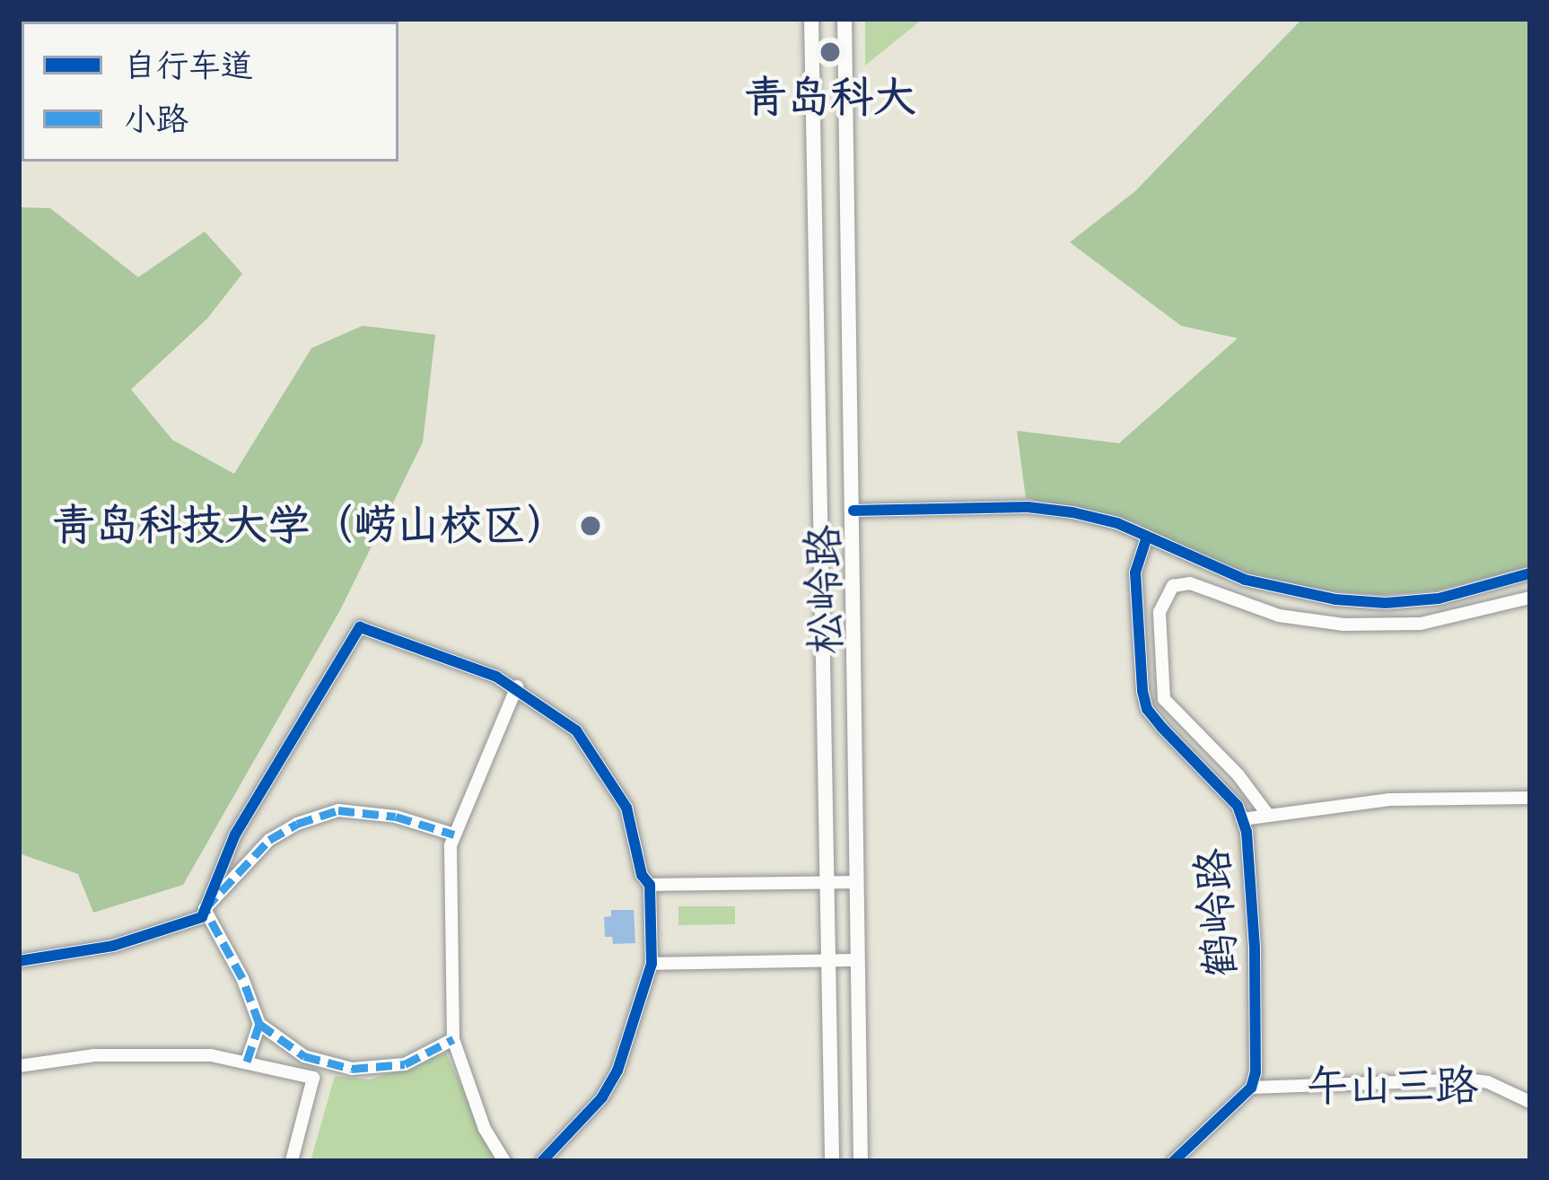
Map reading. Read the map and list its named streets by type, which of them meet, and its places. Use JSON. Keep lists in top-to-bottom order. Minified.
{"streets":{"main road":["松岭路"],"street":["鹤岭路","午山三路"]},"crossings":[["鹤岭路","午山三路"]],"places":["青岛科大","青岛科技大学（崂山校区）"],"legend":["自行车道","小路"]}
